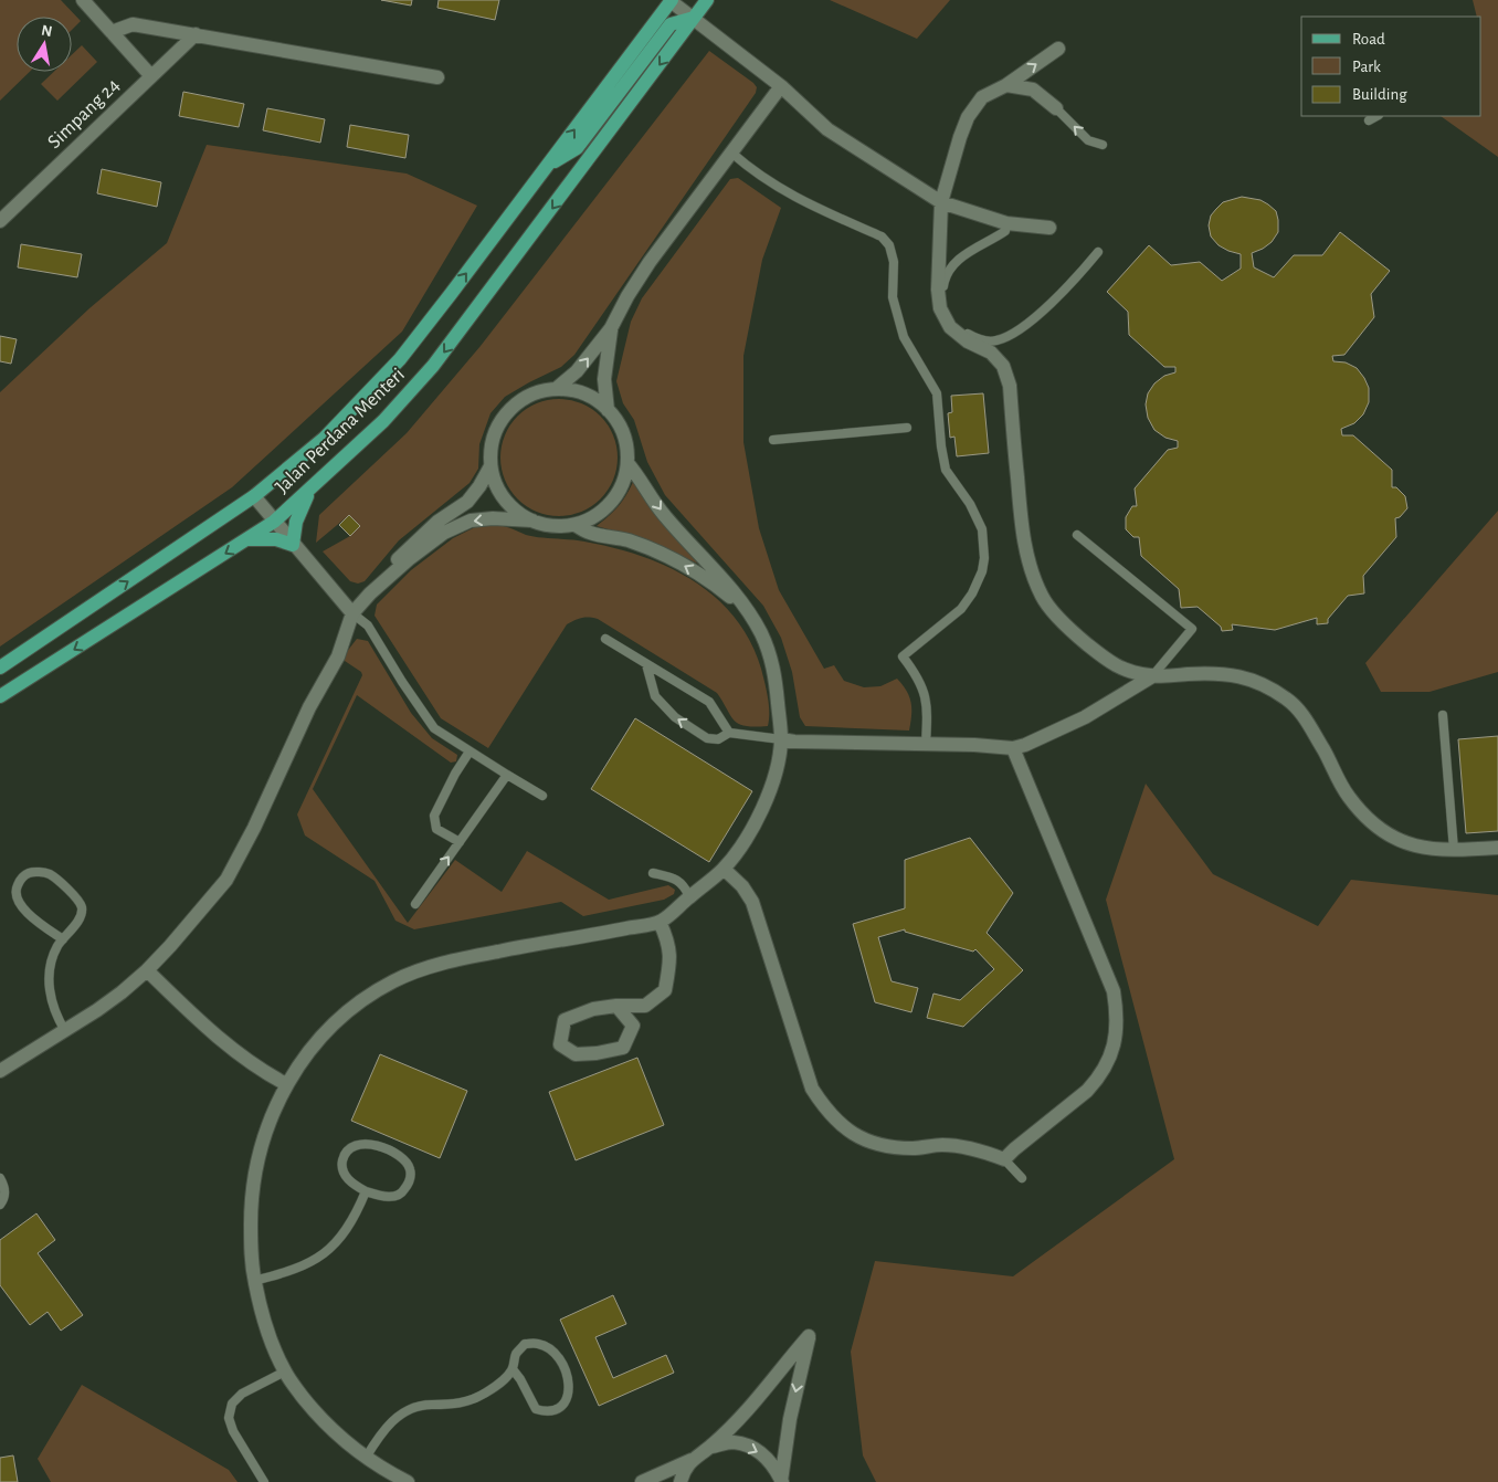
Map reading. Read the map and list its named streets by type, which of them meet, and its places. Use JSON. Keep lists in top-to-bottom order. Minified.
{"streets":{"main road":["Jalan Perdana Menteri"],"street":["Simpang 24"]},"legend":["Road","Park","Building"],"north":"top"}
